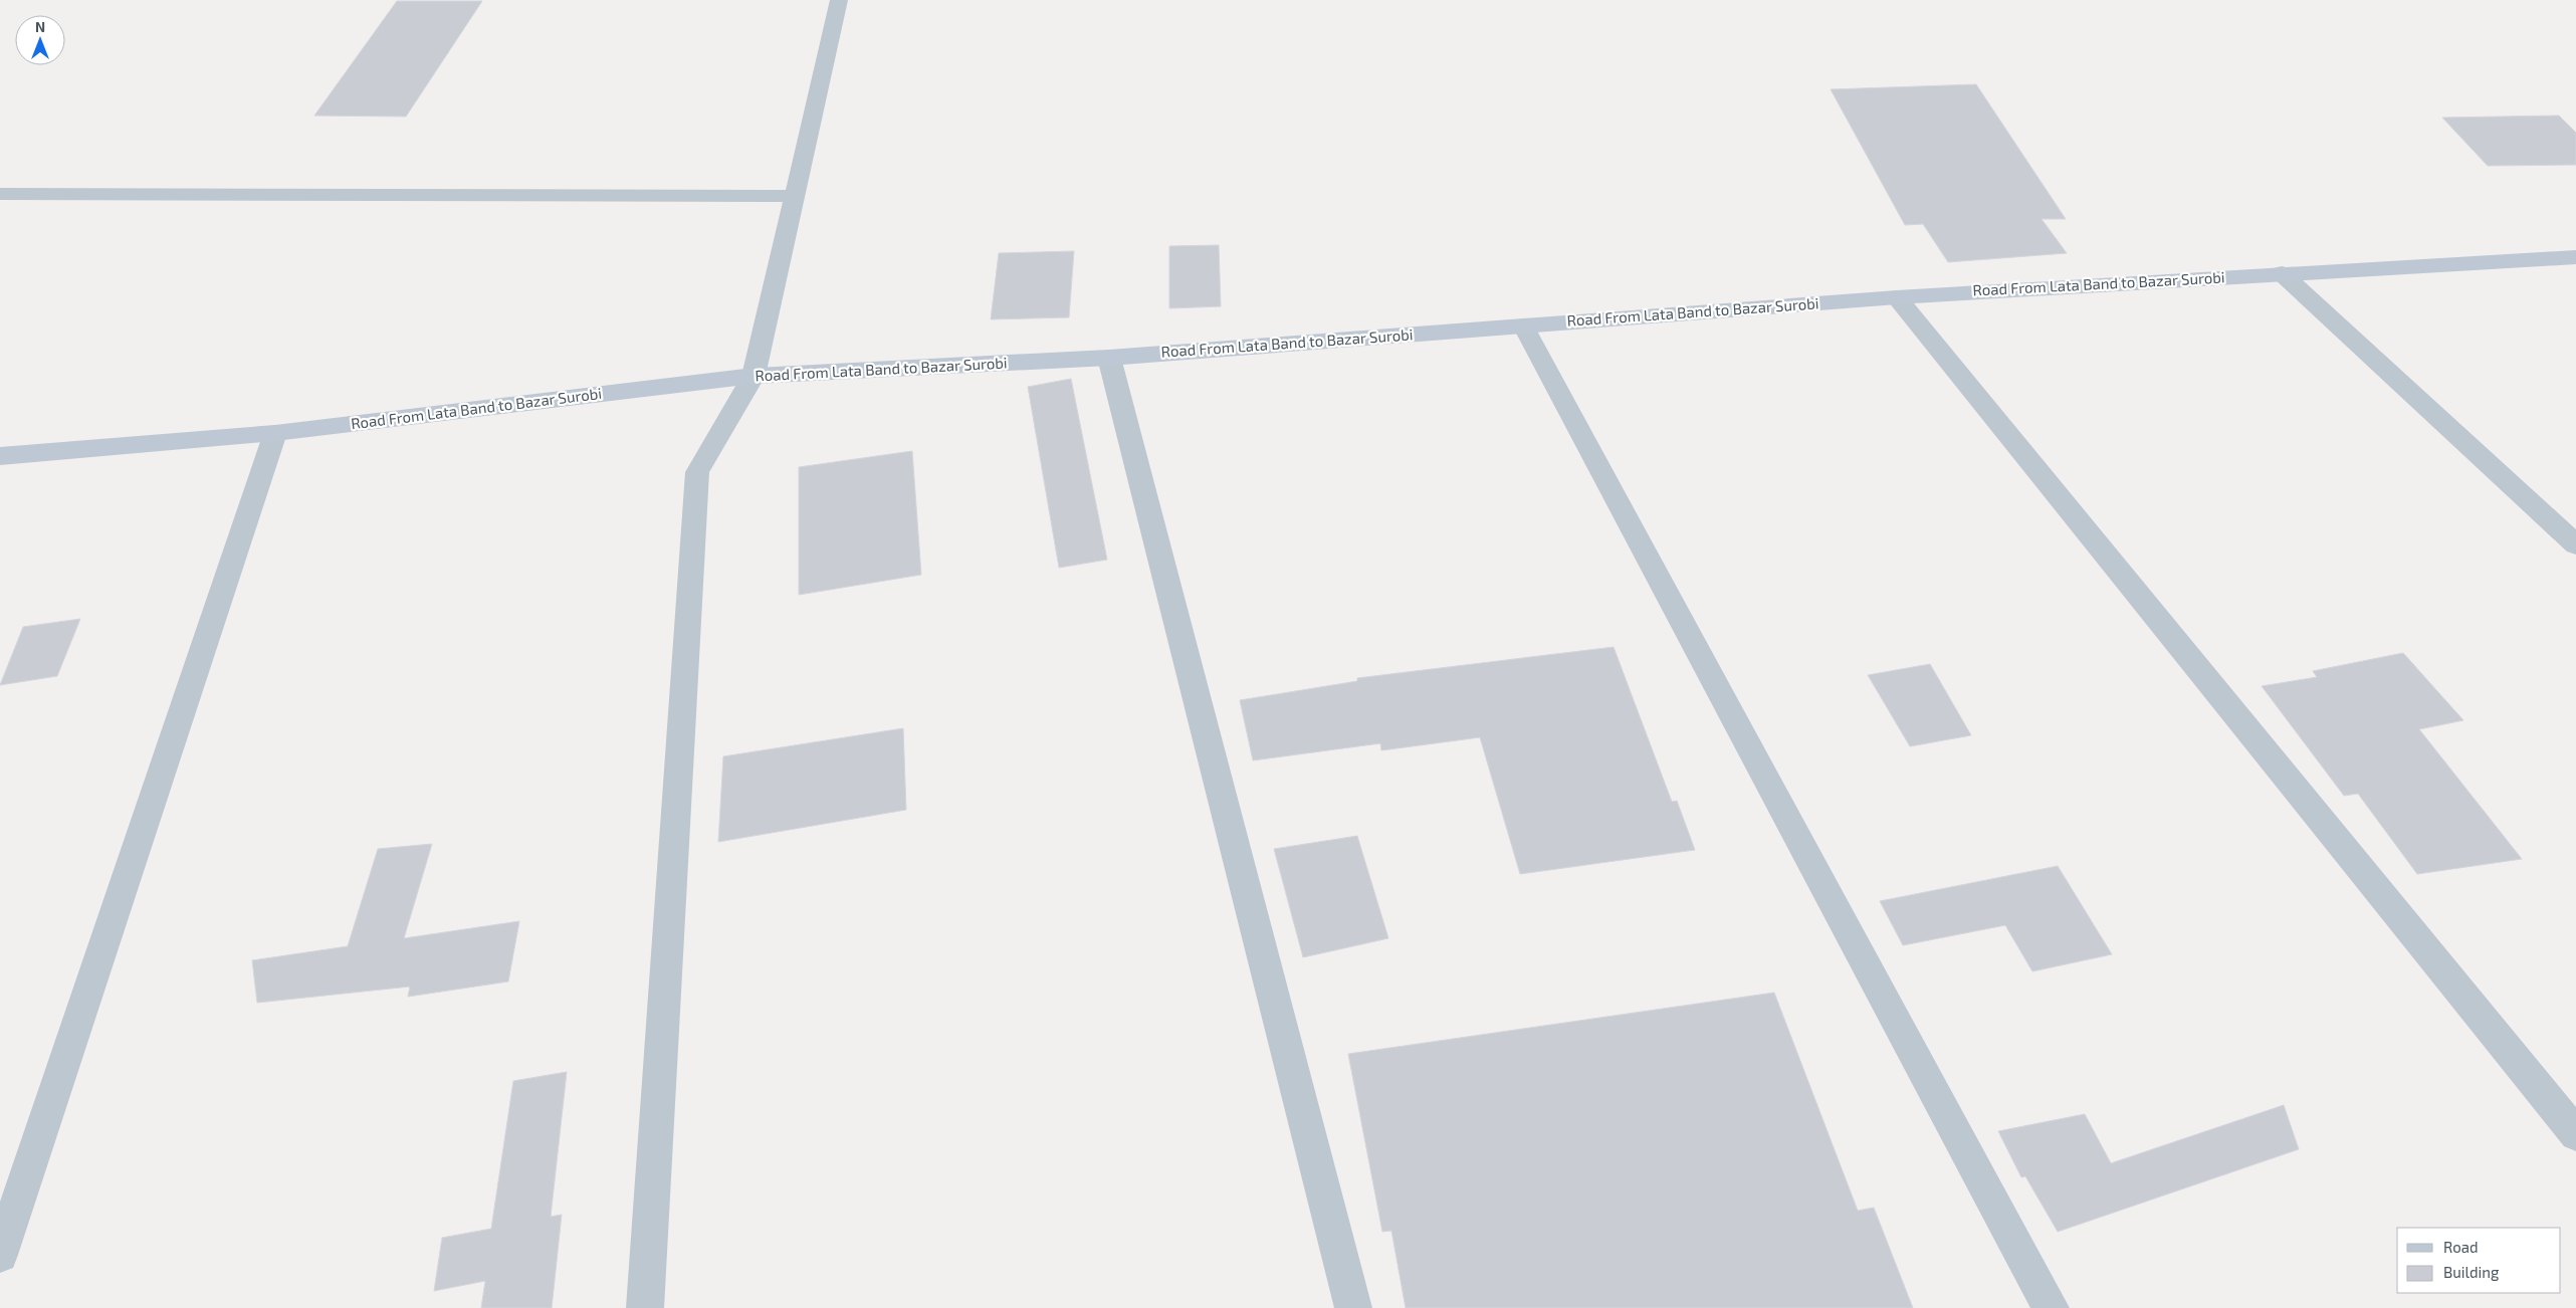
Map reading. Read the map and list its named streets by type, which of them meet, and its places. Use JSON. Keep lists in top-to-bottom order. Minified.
{"streets":{"main road":["Road From Lata Band to Bazar Surobi"]},"legend":["Road","Building"],"north":"top"}
